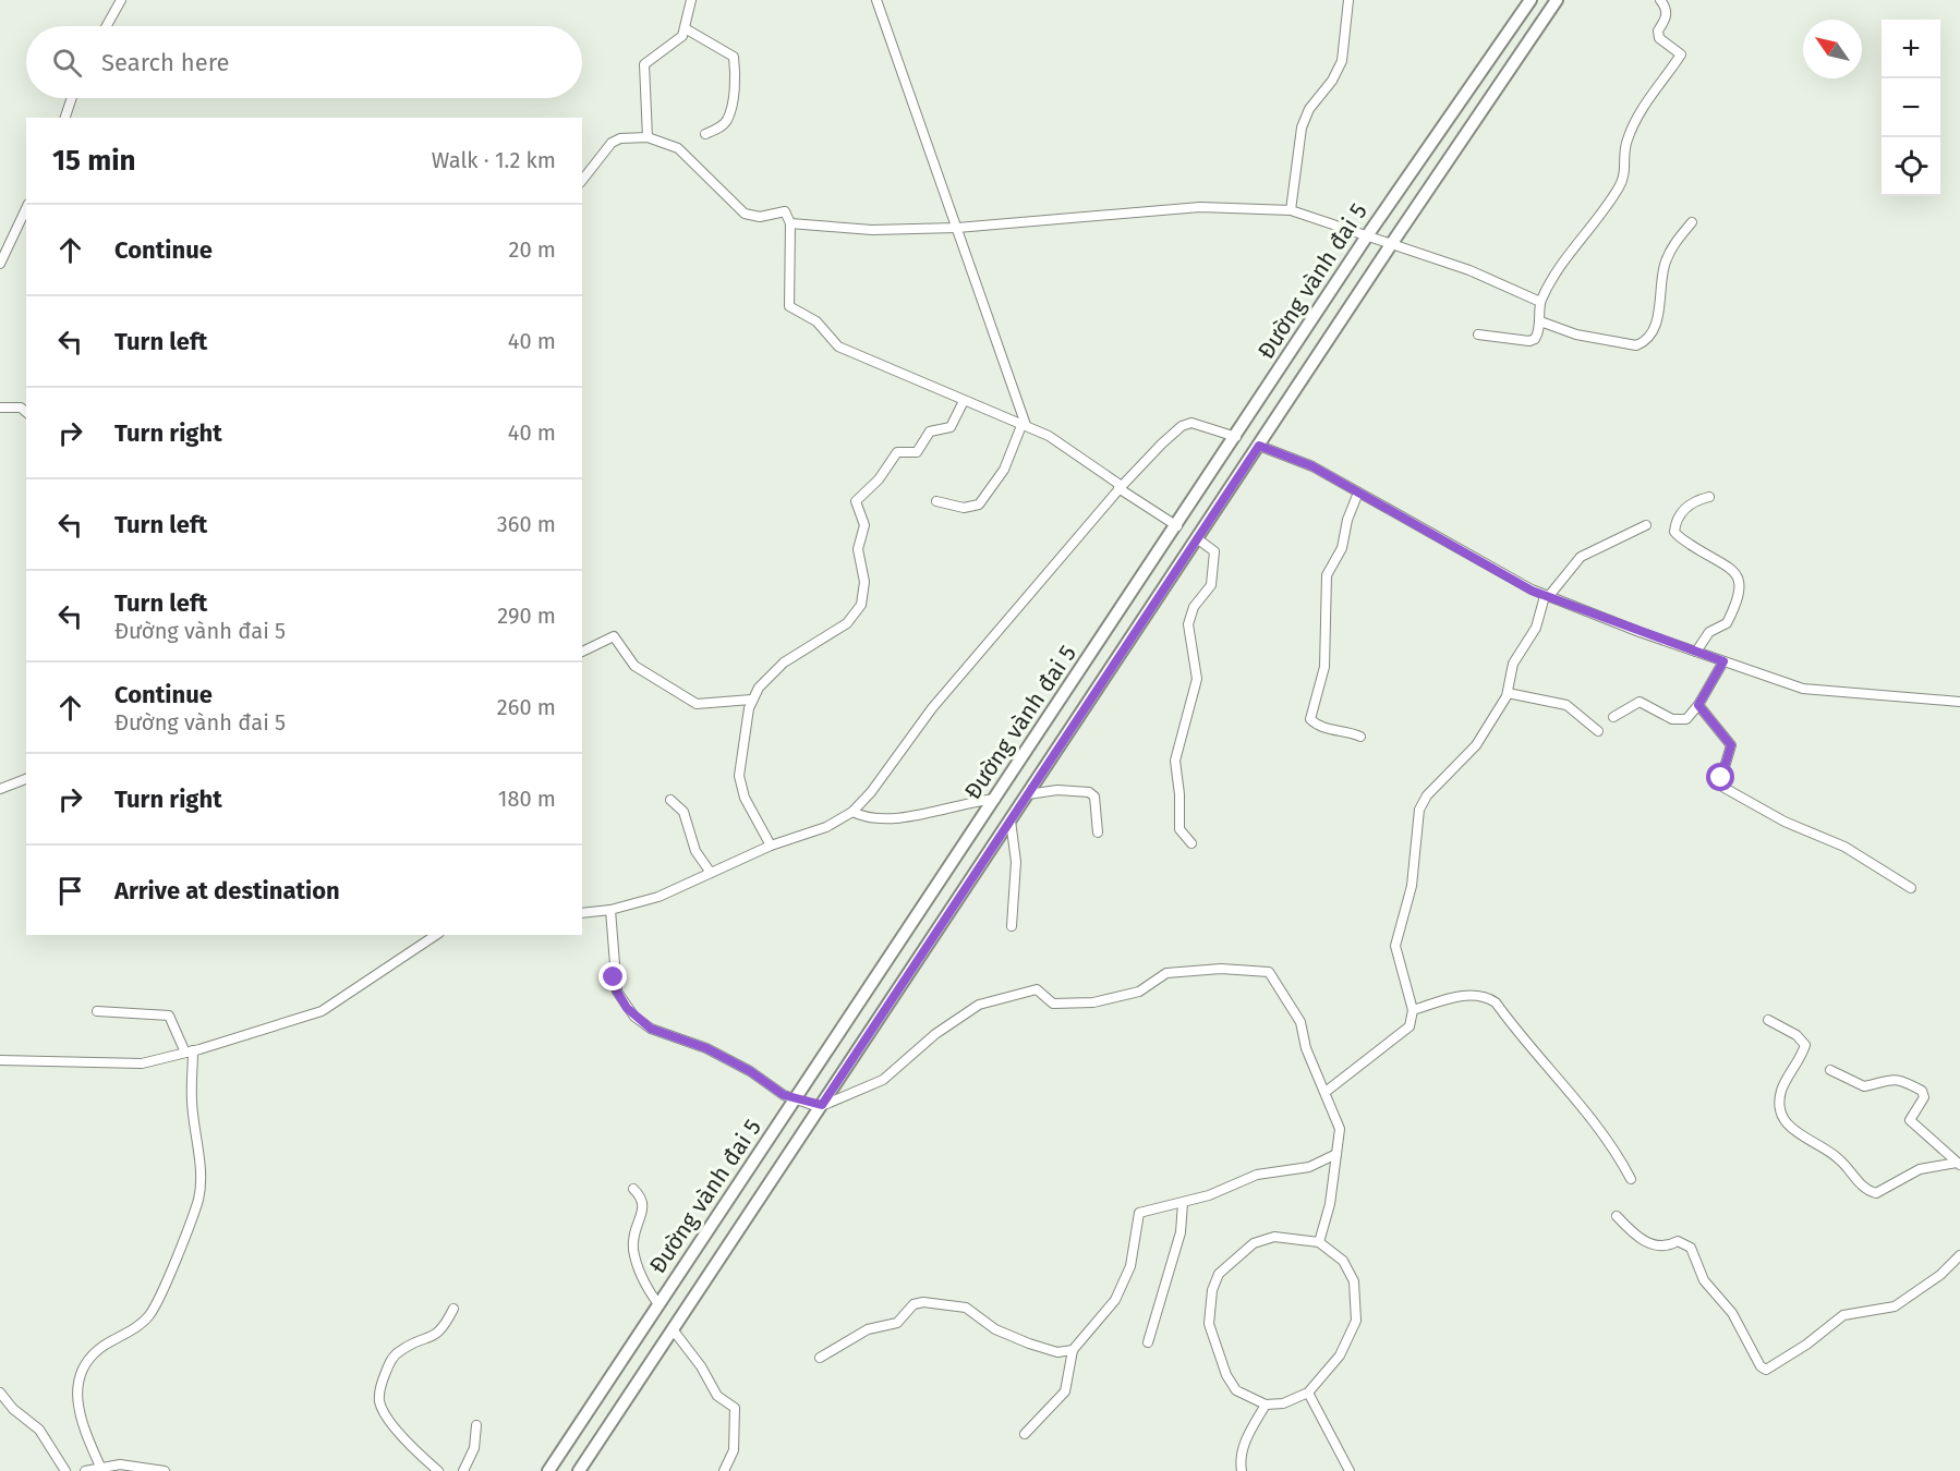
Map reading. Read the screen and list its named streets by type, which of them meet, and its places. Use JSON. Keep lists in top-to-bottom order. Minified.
{"streets":{"main road":["Đường vành đai 5"]},"north":"top left","page":{"map_buttons":["+","−"],"search":"Search here","heading":["15 min","Walk · 1.2 km"],"list":[["Continue","20 m"],["Turn left","40 m"],["Turn right","40 m"],["Turn left","360 m"],["Turn left","Đường vành đai 5","290 m"],["Continue","Đường vành đai 5","260 m"],["Turn right","180 m"],"Arrive at destination"]}}
